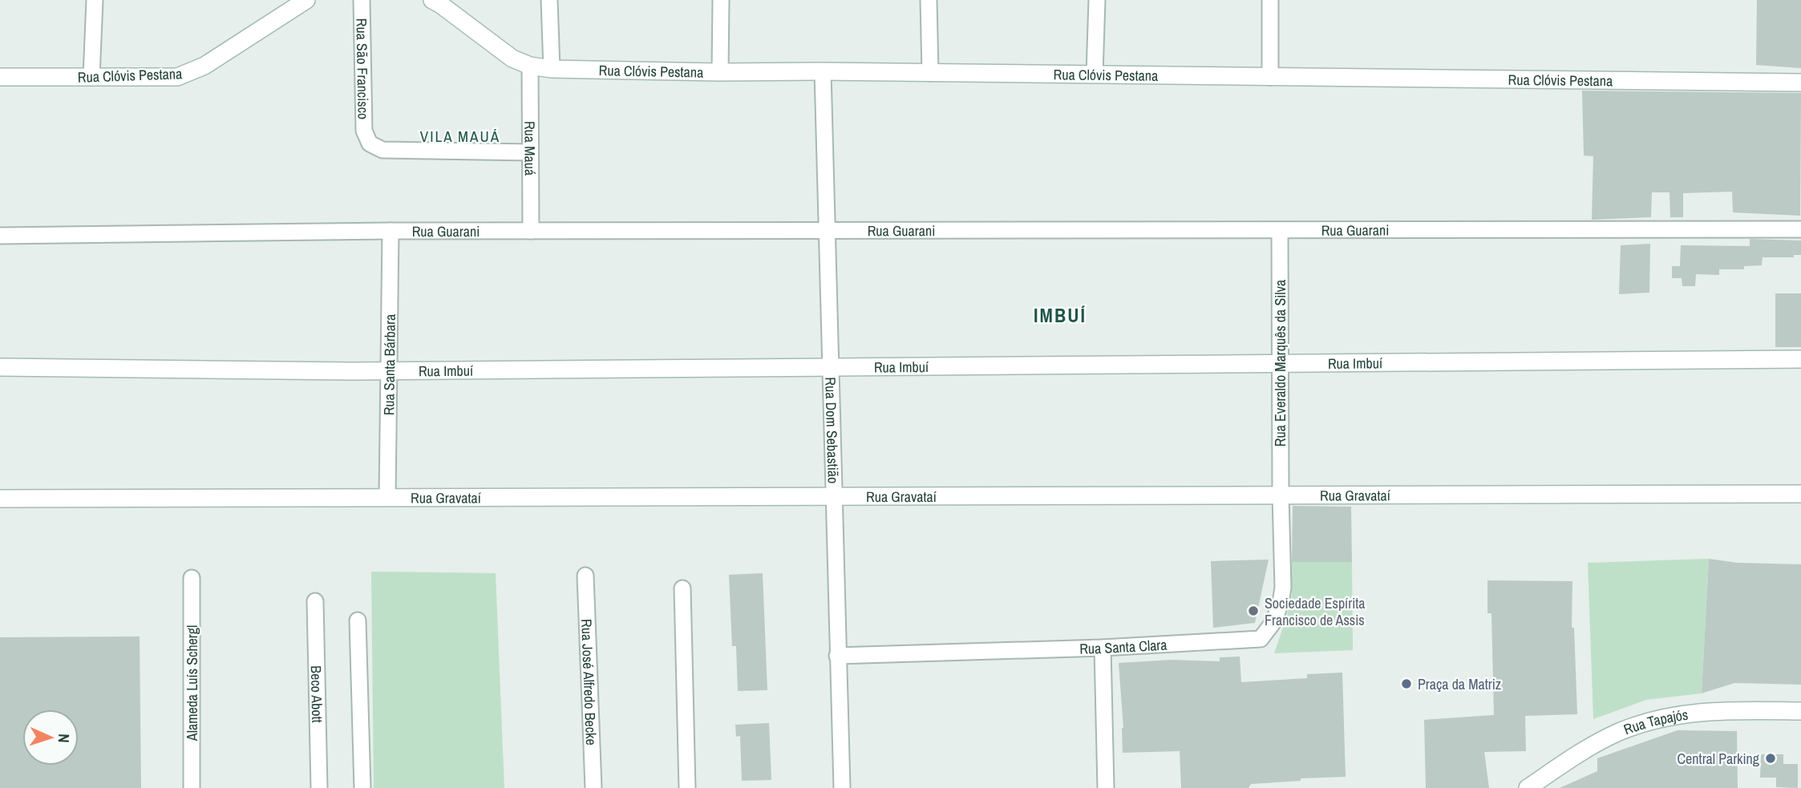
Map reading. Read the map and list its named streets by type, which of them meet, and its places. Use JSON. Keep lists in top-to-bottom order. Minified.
{"streets":{"street":["Rua São Francisco","Rua Clóvis Pestana","Rua Mauá","Rua Guarani","Rua Everaldo Marquês da Silva","Rua Imbuí","Rua Santa Bárbara","Rua Dom Sebastião","Rua Gravataí","Rua Santa Clara","Rua José Alfredo Becke","Alameda Luís Schergl","Beco Abott","Rua Tapajós"]},"crossings":[["Rua São Francisco","Rua Mauá"],["Rua Clóvis Pestana","Rua Mauá"],["Rua Clóvis Pestana","Rua Dom Sebastião"],["Rua Mauá","Rua Guarani"],["Rua Guarani","Rua Everaldo Marquês da Silva"],["Rua Guarani","Rua Santa Bárbara"],["Rua Guarani","Rua Dom Sebastião"],["Rua Everaldo Marquês da Silva","Rua Imbuí"],["Rua Everaldo Marquês da Silva","Rua Gravataí"],["Rua Everaldo Marquês da Silva","Rua Santa Clara"],["Rua Imbuí","Rua Santa Bárbara"],["Rua Imbuí","Rua Dom Sebastião"],["Rua Santa Bárbara","Rua Gravataí"],["Rua Dom Sebastião","Rua Gravataí"],["Rua Dom Sebastião","Rua Santa Clara"],["Rua Gravataí","Rua Santa Clara"]],"districts":["VILA MAUÁ","IMBUÍ"],"places":["Sociedade Espírita Francisco de Assis","Praça da Matriz","Central Parking"],"north":"right"}
